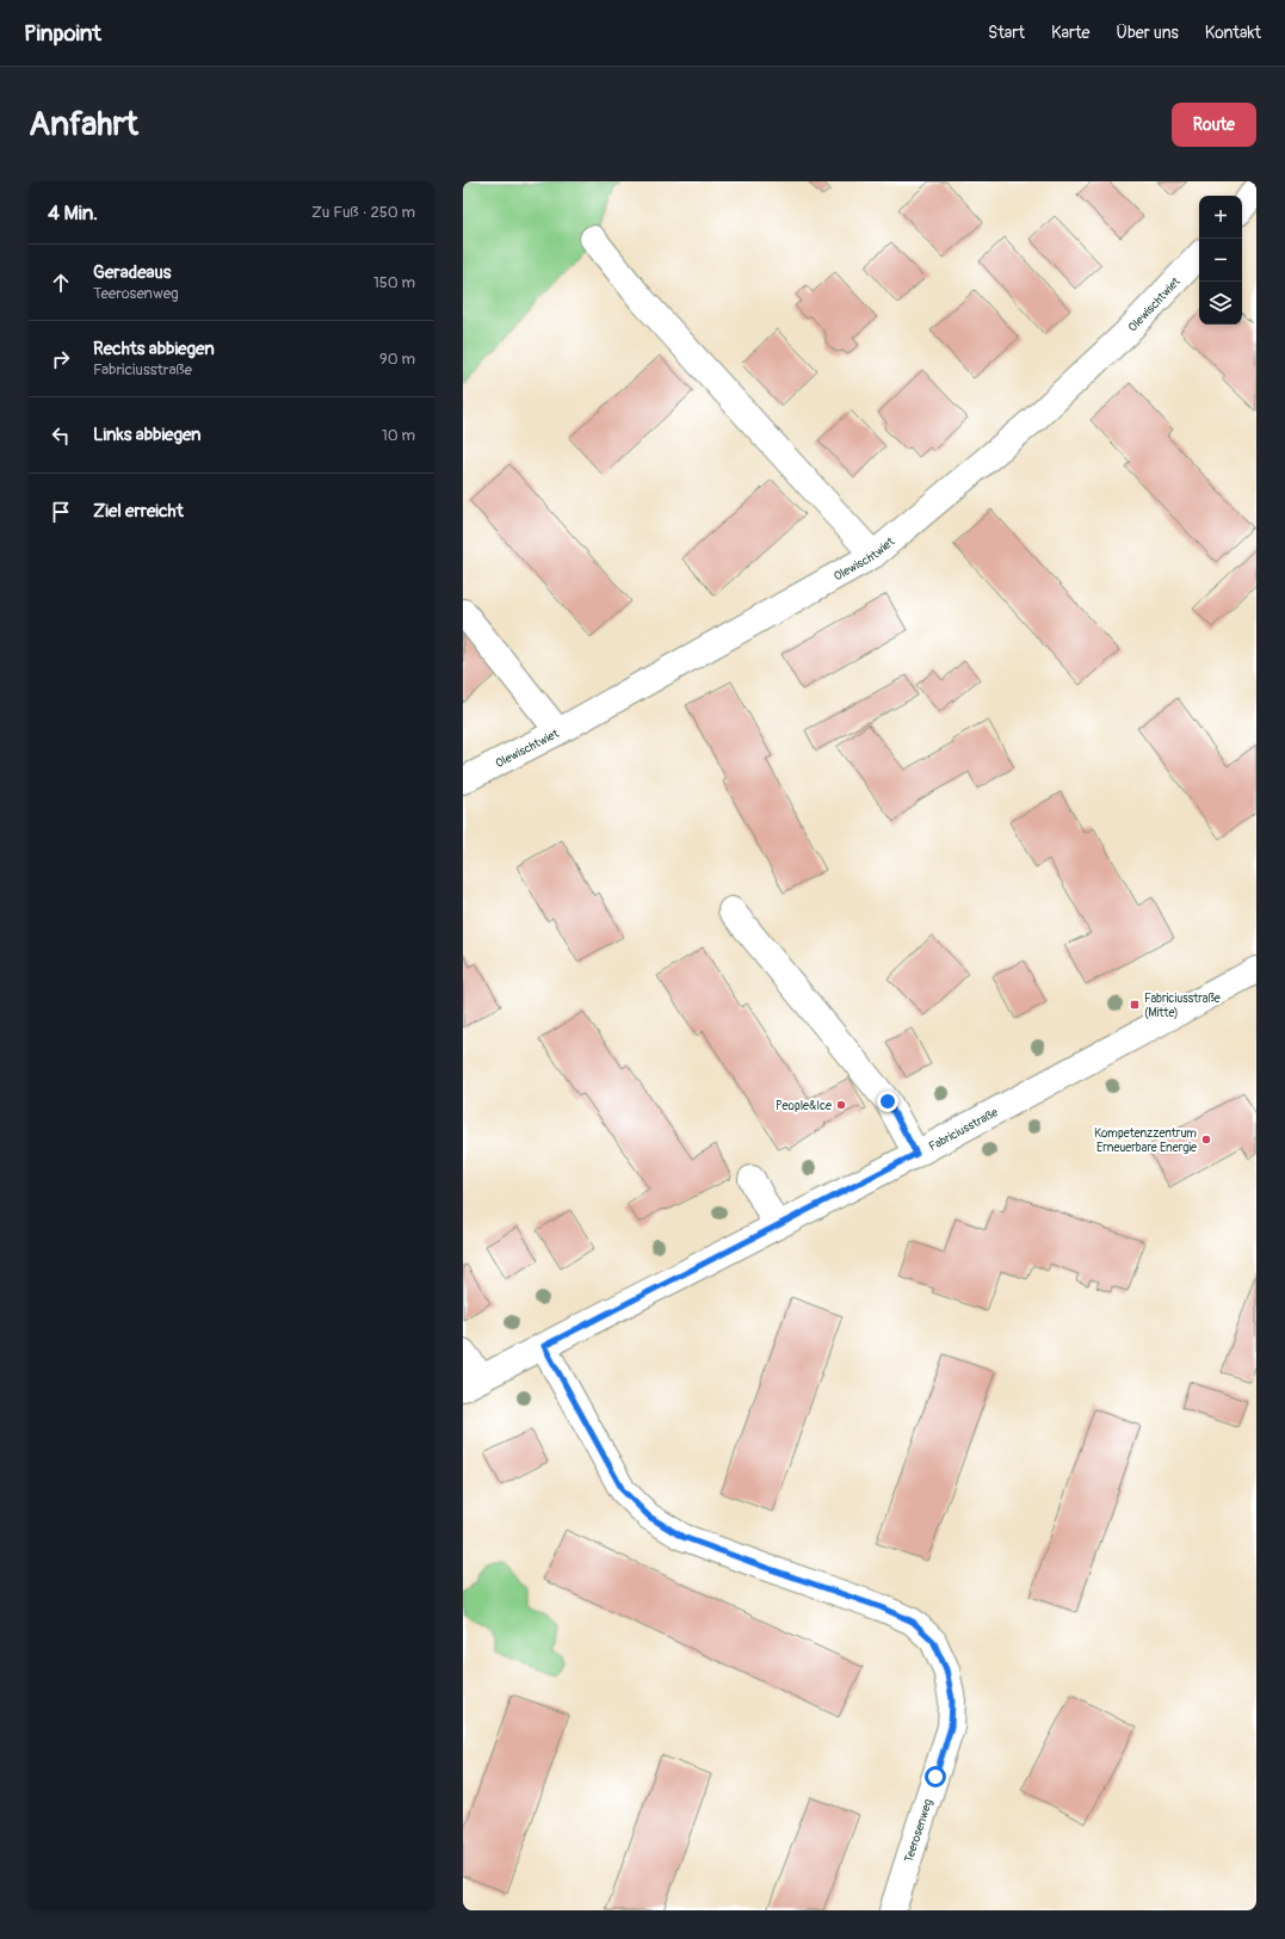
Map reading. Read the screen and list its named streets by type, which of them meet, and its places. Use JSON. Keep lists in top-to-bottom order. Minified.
{"streets":{"street":["Olewischtwiet","Fabriciusstraße","Teerosenweg"]},"crossings":[["Fabriciusstraße","Teerosenweg"]],"places":{"transit":["Fabriciusstraße (Mitte)"],"other":["People&Ice","Kompetenzzentrum Erneuerbare Energie"]},"page":{"header":"Pinpoint","nav":["Start","Karte","Über uns","Kontakt"],"buttons":"Route","title":"Anfahrt","heading":["4 Min.","Zu Fuß · 250 m"],"map_buttons":["+","−"],"list":[["Geradeaus","Teerosenweg","150 m"],["Rechts abbiegen","Fabriciusstraße","90 m"],["Links abbiegen","10 m"],"Ziel erreicht"]}}
